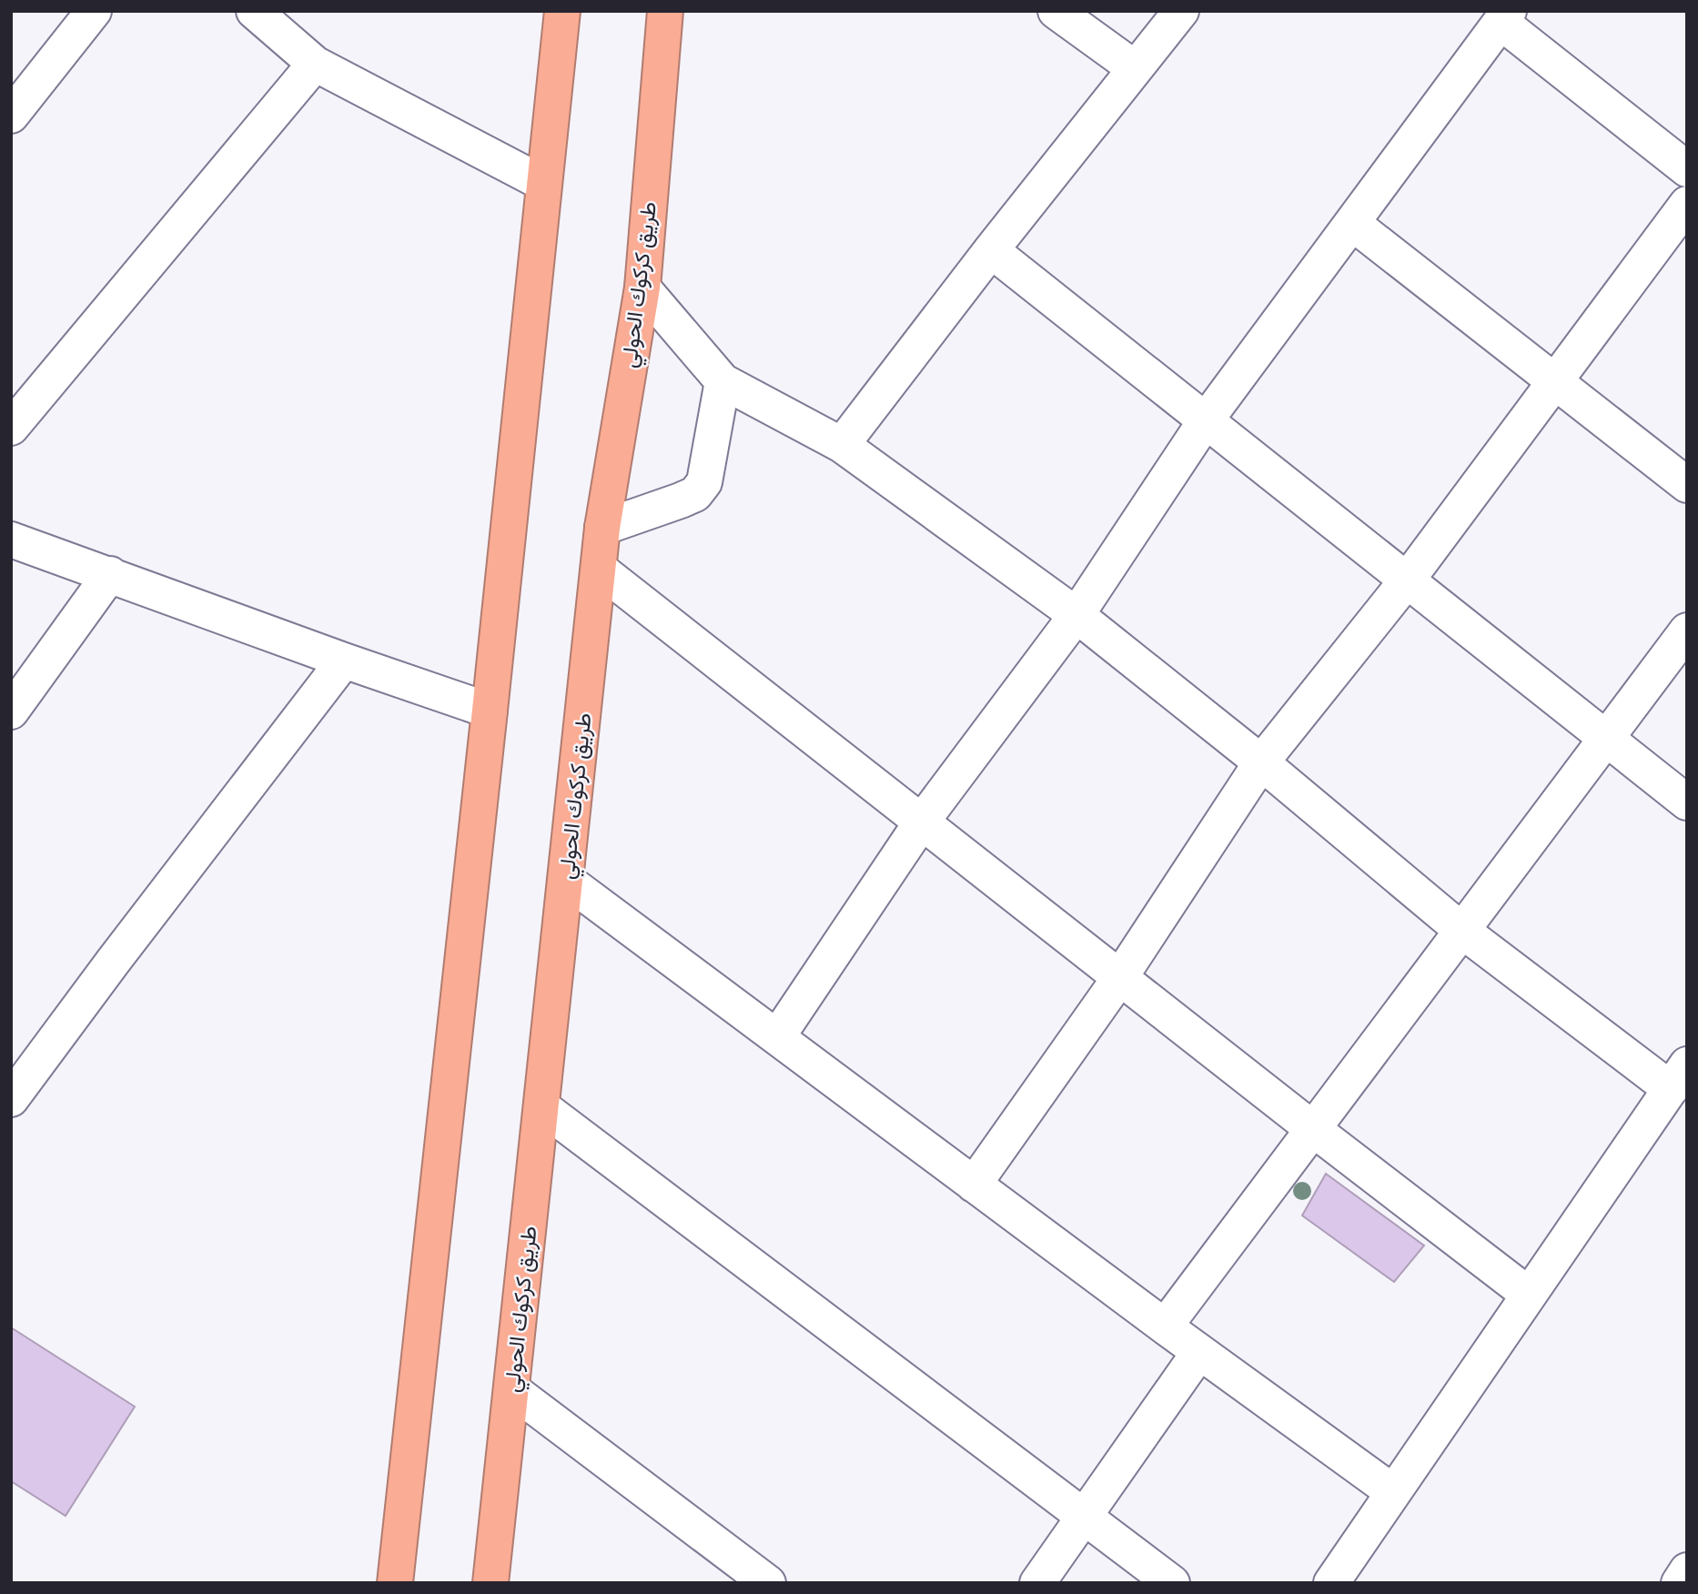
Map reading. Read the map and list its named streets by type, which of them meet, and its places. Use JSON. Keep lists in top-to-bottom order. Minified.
{"streets":{"highway":["طريق كركوك الحولي"]}}
